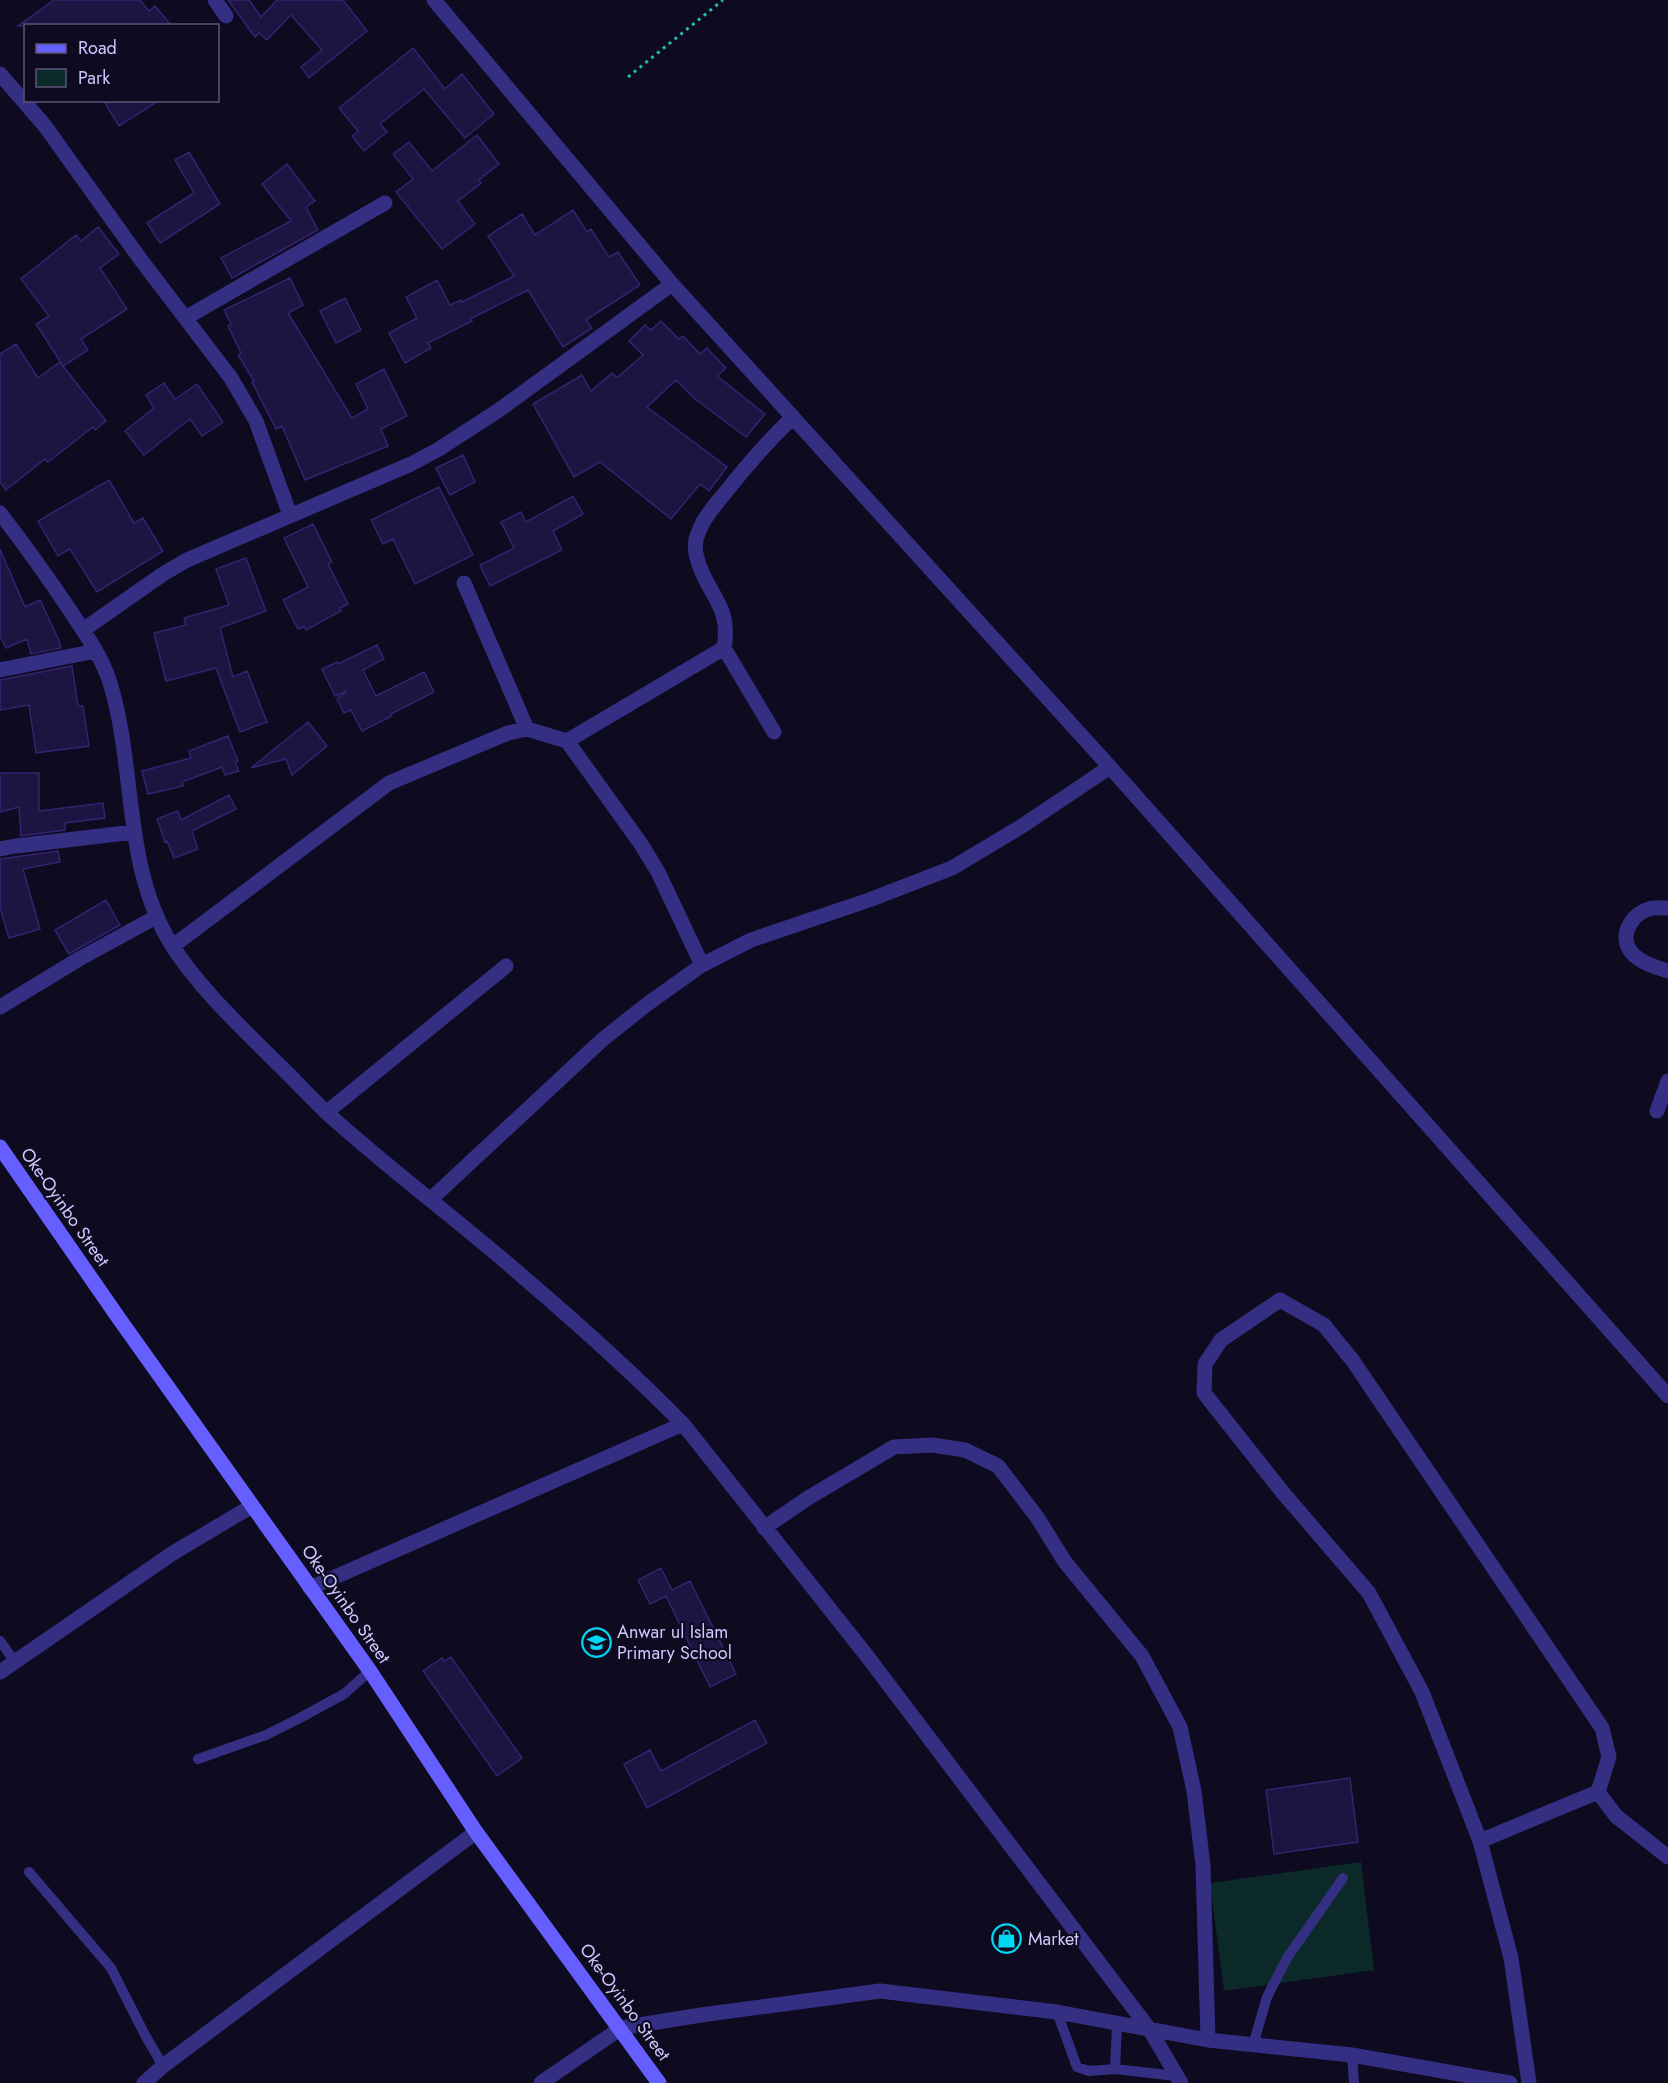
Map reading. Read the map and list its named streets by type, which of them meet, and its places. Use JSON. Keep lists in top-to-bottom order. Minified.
{"streets":{"main road":["Oke-Oyinbo Street"]},"places":{"school or university":["Anwar ul Islam Primary School"],"shop":["Market"]},"legend":["Road","Park"]}
